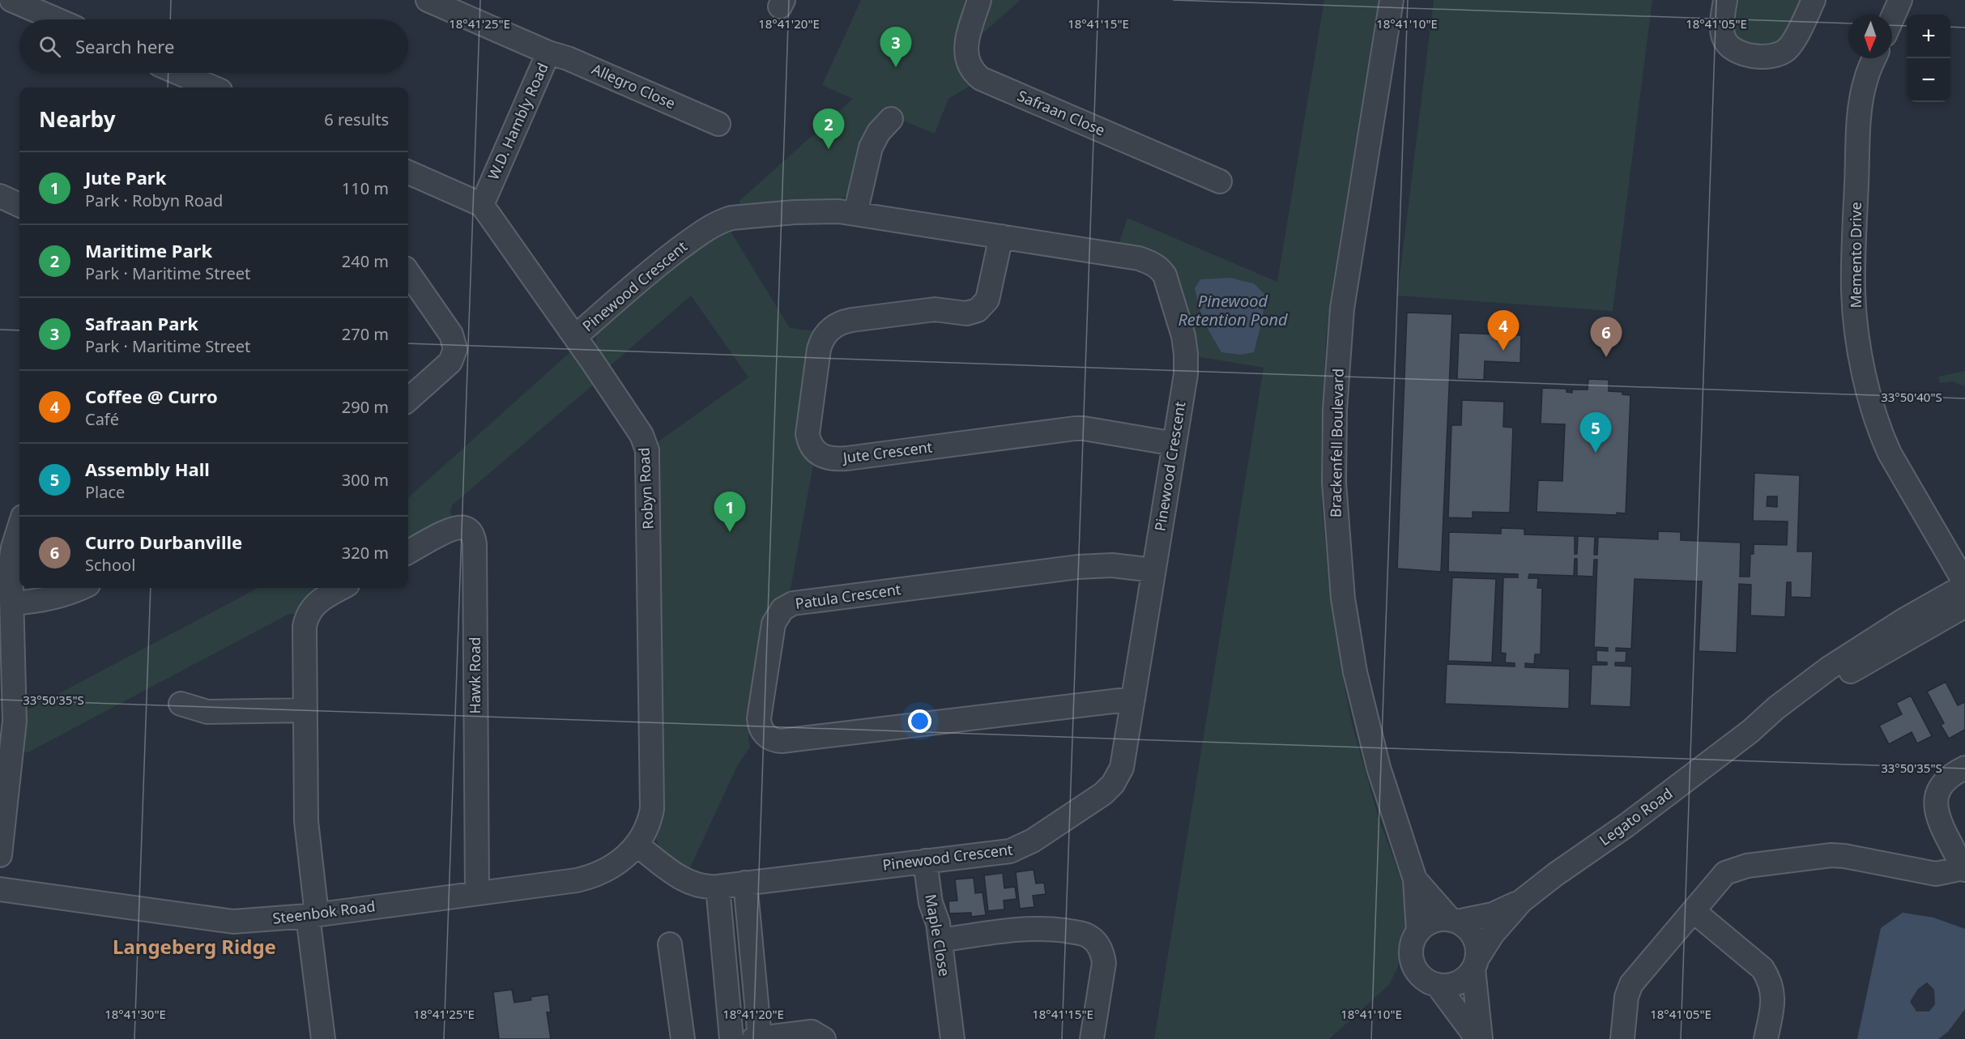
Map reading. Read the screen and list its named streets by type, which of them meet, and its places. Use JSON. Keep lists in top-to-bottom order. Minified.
{"streets":{"street":["Allegro Close","Safraan Close","W.D. Hambly Road","Memento Drive","Pinewood Crescent","Brackenfell Boulevard","Jute Crescent","Robyn Road","Patula Crescent","Hawk Road","Legato Road","Steenbok Road","Maple Close"]},"crossings":[["Allegro Close","W.D. Hambly Road"],["W.D. Hambly Road","Robyn Road"],["Memento Drive","Legato Road"],["Pinewood Crescent","Jute Crescent"],["Pinewood Crescent","Robyn Road"],["Pinewood Crescent","Patula Crescent"],["Pinewood Crescent","Steenbok Road"],["Pinewood Crescent","Maple Close"],["Brackenfell Boulevard","Legato Road"],["Robyn Road","Steenbok Road"],["Hawk Road","Steenbok Road"]],"districts":["Langeberg Ridge"],"water":["Pinewood Retention Pond"],"north":"bottom","page":{"map_buttons":["+","−"],"search":"Search here","pins":["3","2","4","6","5","1"],"heading":["Nearby","6 results"],"list":[{"mark":"1","name":"Jute Park","note":"Park · Robyn Road","value":"110 m"},{"mark":"2","name":"Maritime Park","note":"Park · Maritime Street","value":"240 m"},{"mark":"3","name":"Safraan Park","note":"Park · Maritime Street","value":"270 m"},{"mark":"4","name":"Coffee @ Curro","note":"Café","value":"290 m"},{"mark":"5","name":"Assembly Hall","note":"Place","value":"300 m"},{"mark":"6","name":"Curro Durbanville","note":"School","value":"320 m"}]},"coordinates":["18°41'25\"E","18°41'20\"E","18°41'15\"E","18°41'10\"E","18°41'05\"E","33°50'40\"S","33°50'35\"S","18°41'30\"E"]}
